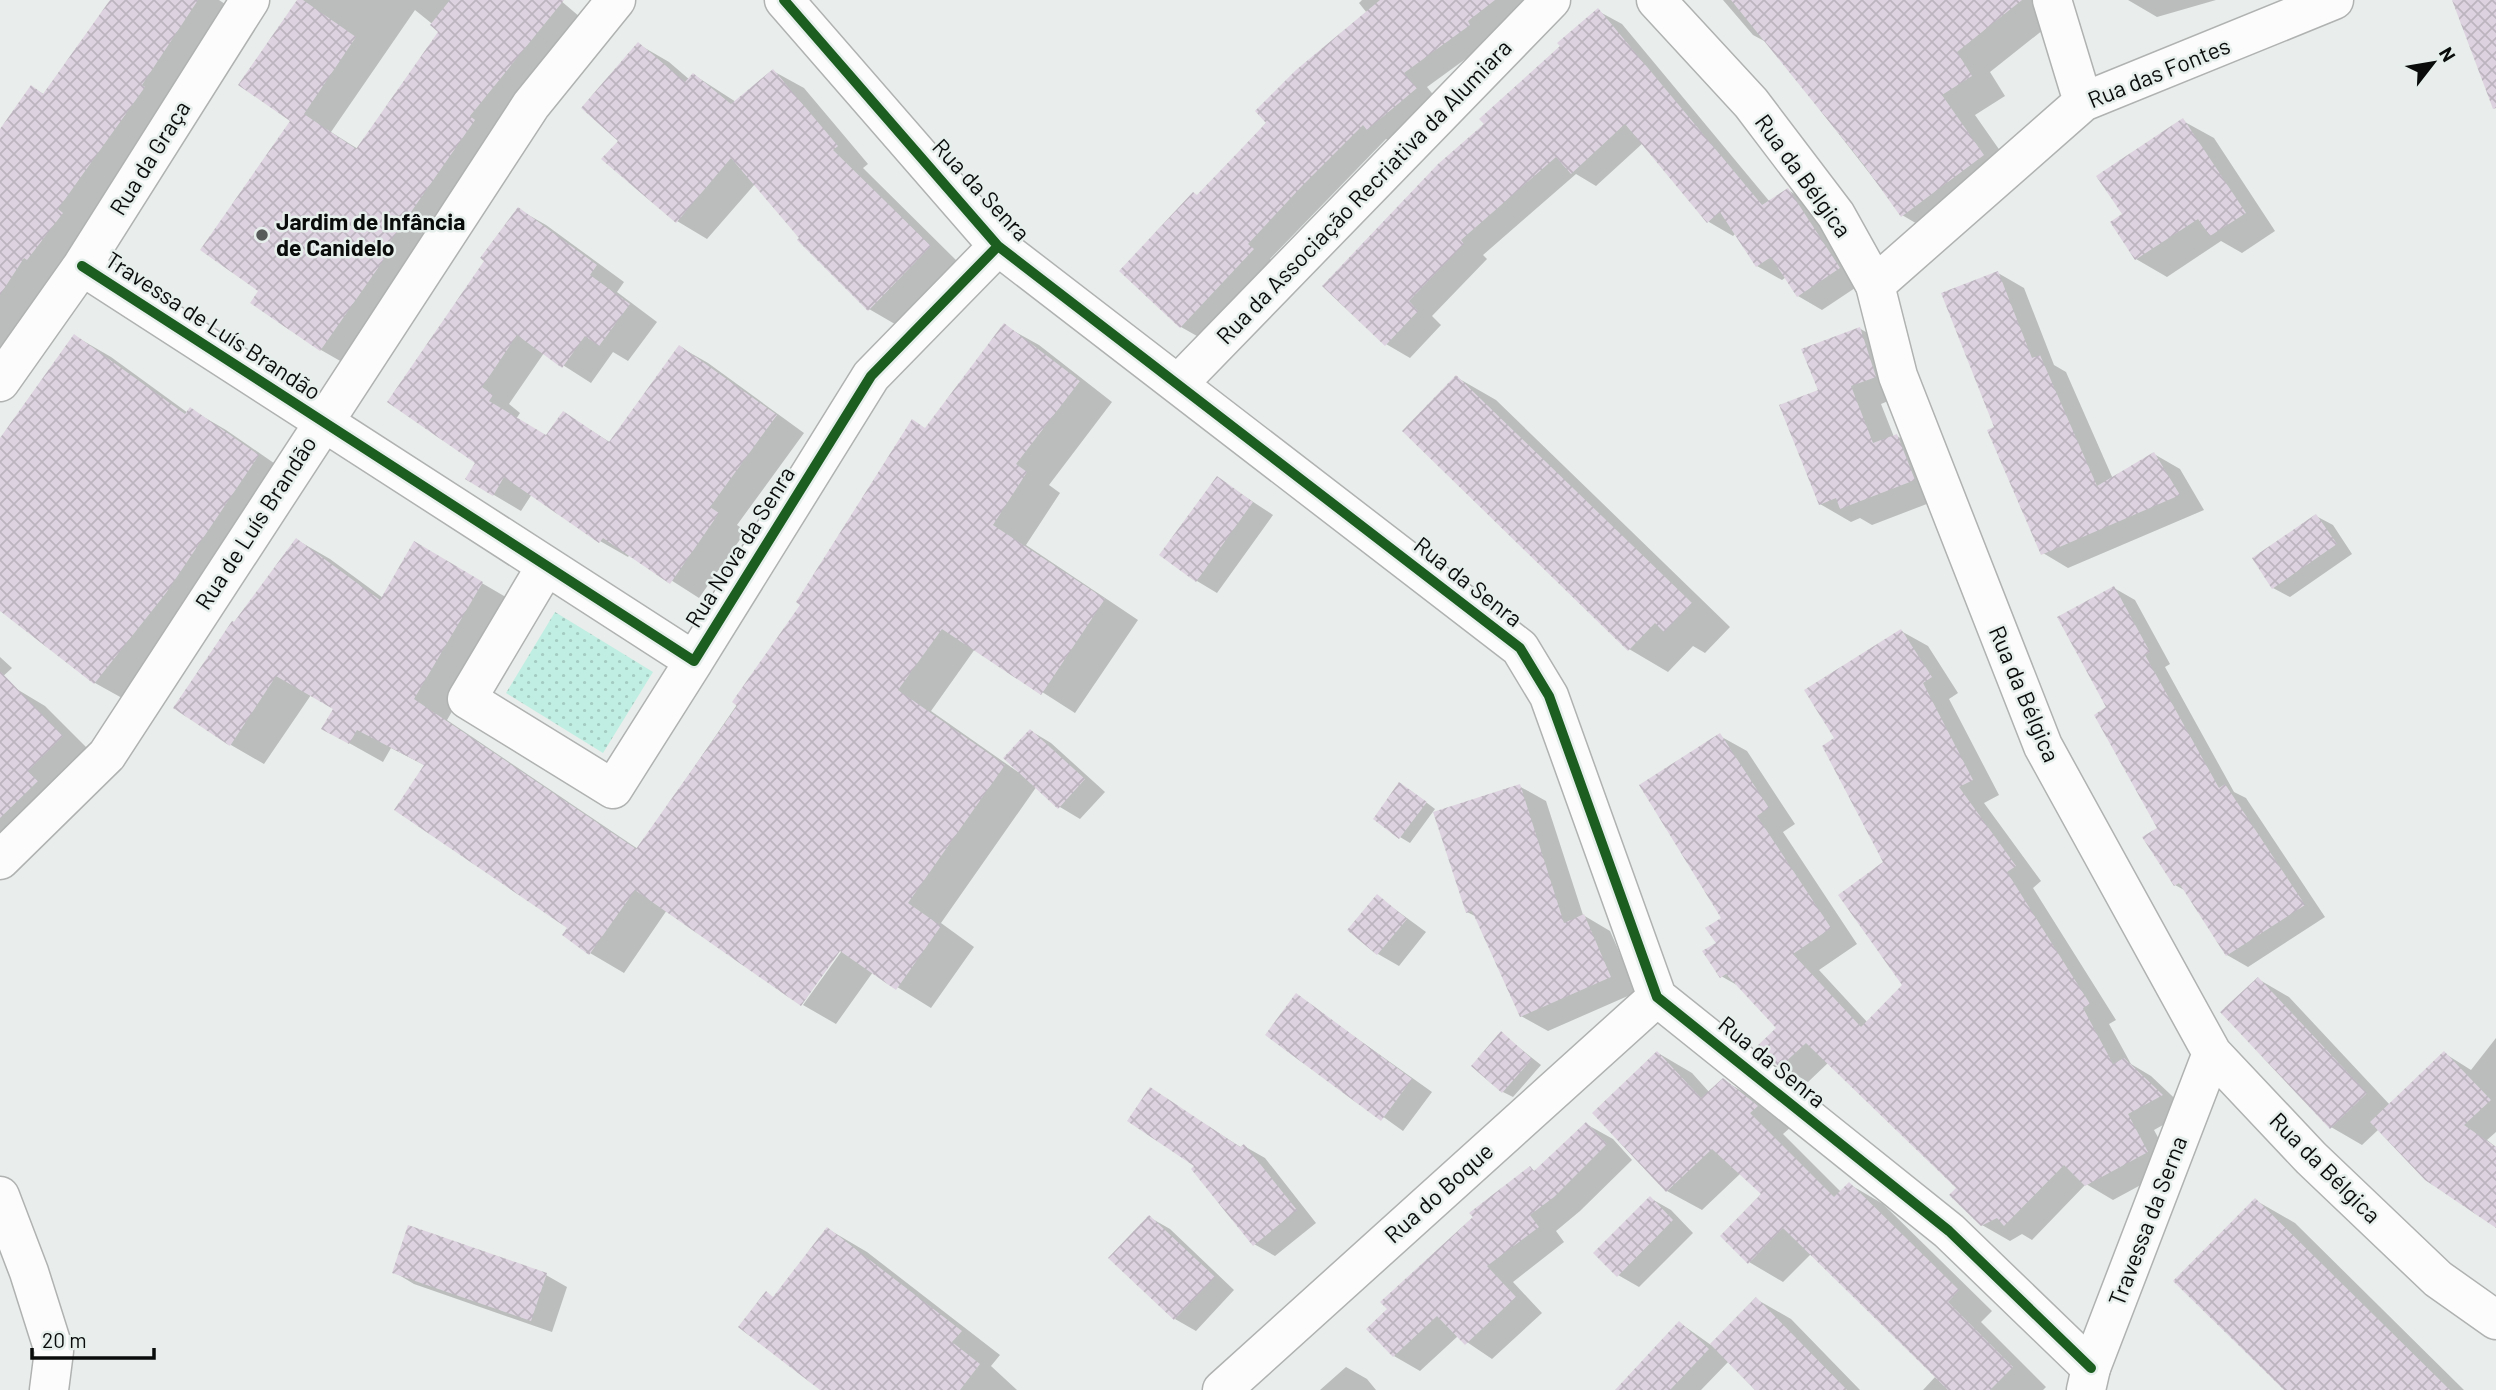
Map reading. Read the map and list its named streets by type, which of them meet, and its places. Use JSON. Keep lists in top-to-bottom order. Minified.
{"streets":{"street":["Rua das Fontes","Rua da Graça","Rua da Bélgica","Rua da Senra","Rua da Associação Recriativa da Alumiara","Travessa de Luís Brandão","Rua de Luís Brandão","Rua Nova da Senra","Rua do Boque","Travessa da Serna"]},"crossings":[["Rua das Fontes","Rua da Bélgica"],["Rua da Graça","Travessa de Luís Brandão"],["Rua da Bélgica","Travessa da Serna"],["Rua da Senra","Rua da Associação Recriativa da Alumiara"],["Rua da Senra","Rua Nova da Senra"],["Rua da Senra","Rua do Boque"],["Rua da Senra","Travessa da Serna"],["Travessa de Luís Brandão","Rua de Luís Brandão"],["Travessa de Luís Brandão","Rua Nova da Senra"],["Rua de Luís Brandão","Rua Nova da Senra"]],"places":["Jardim de Infância de Canidelo"],"scale_bar":"20 m","north":"top right"}
